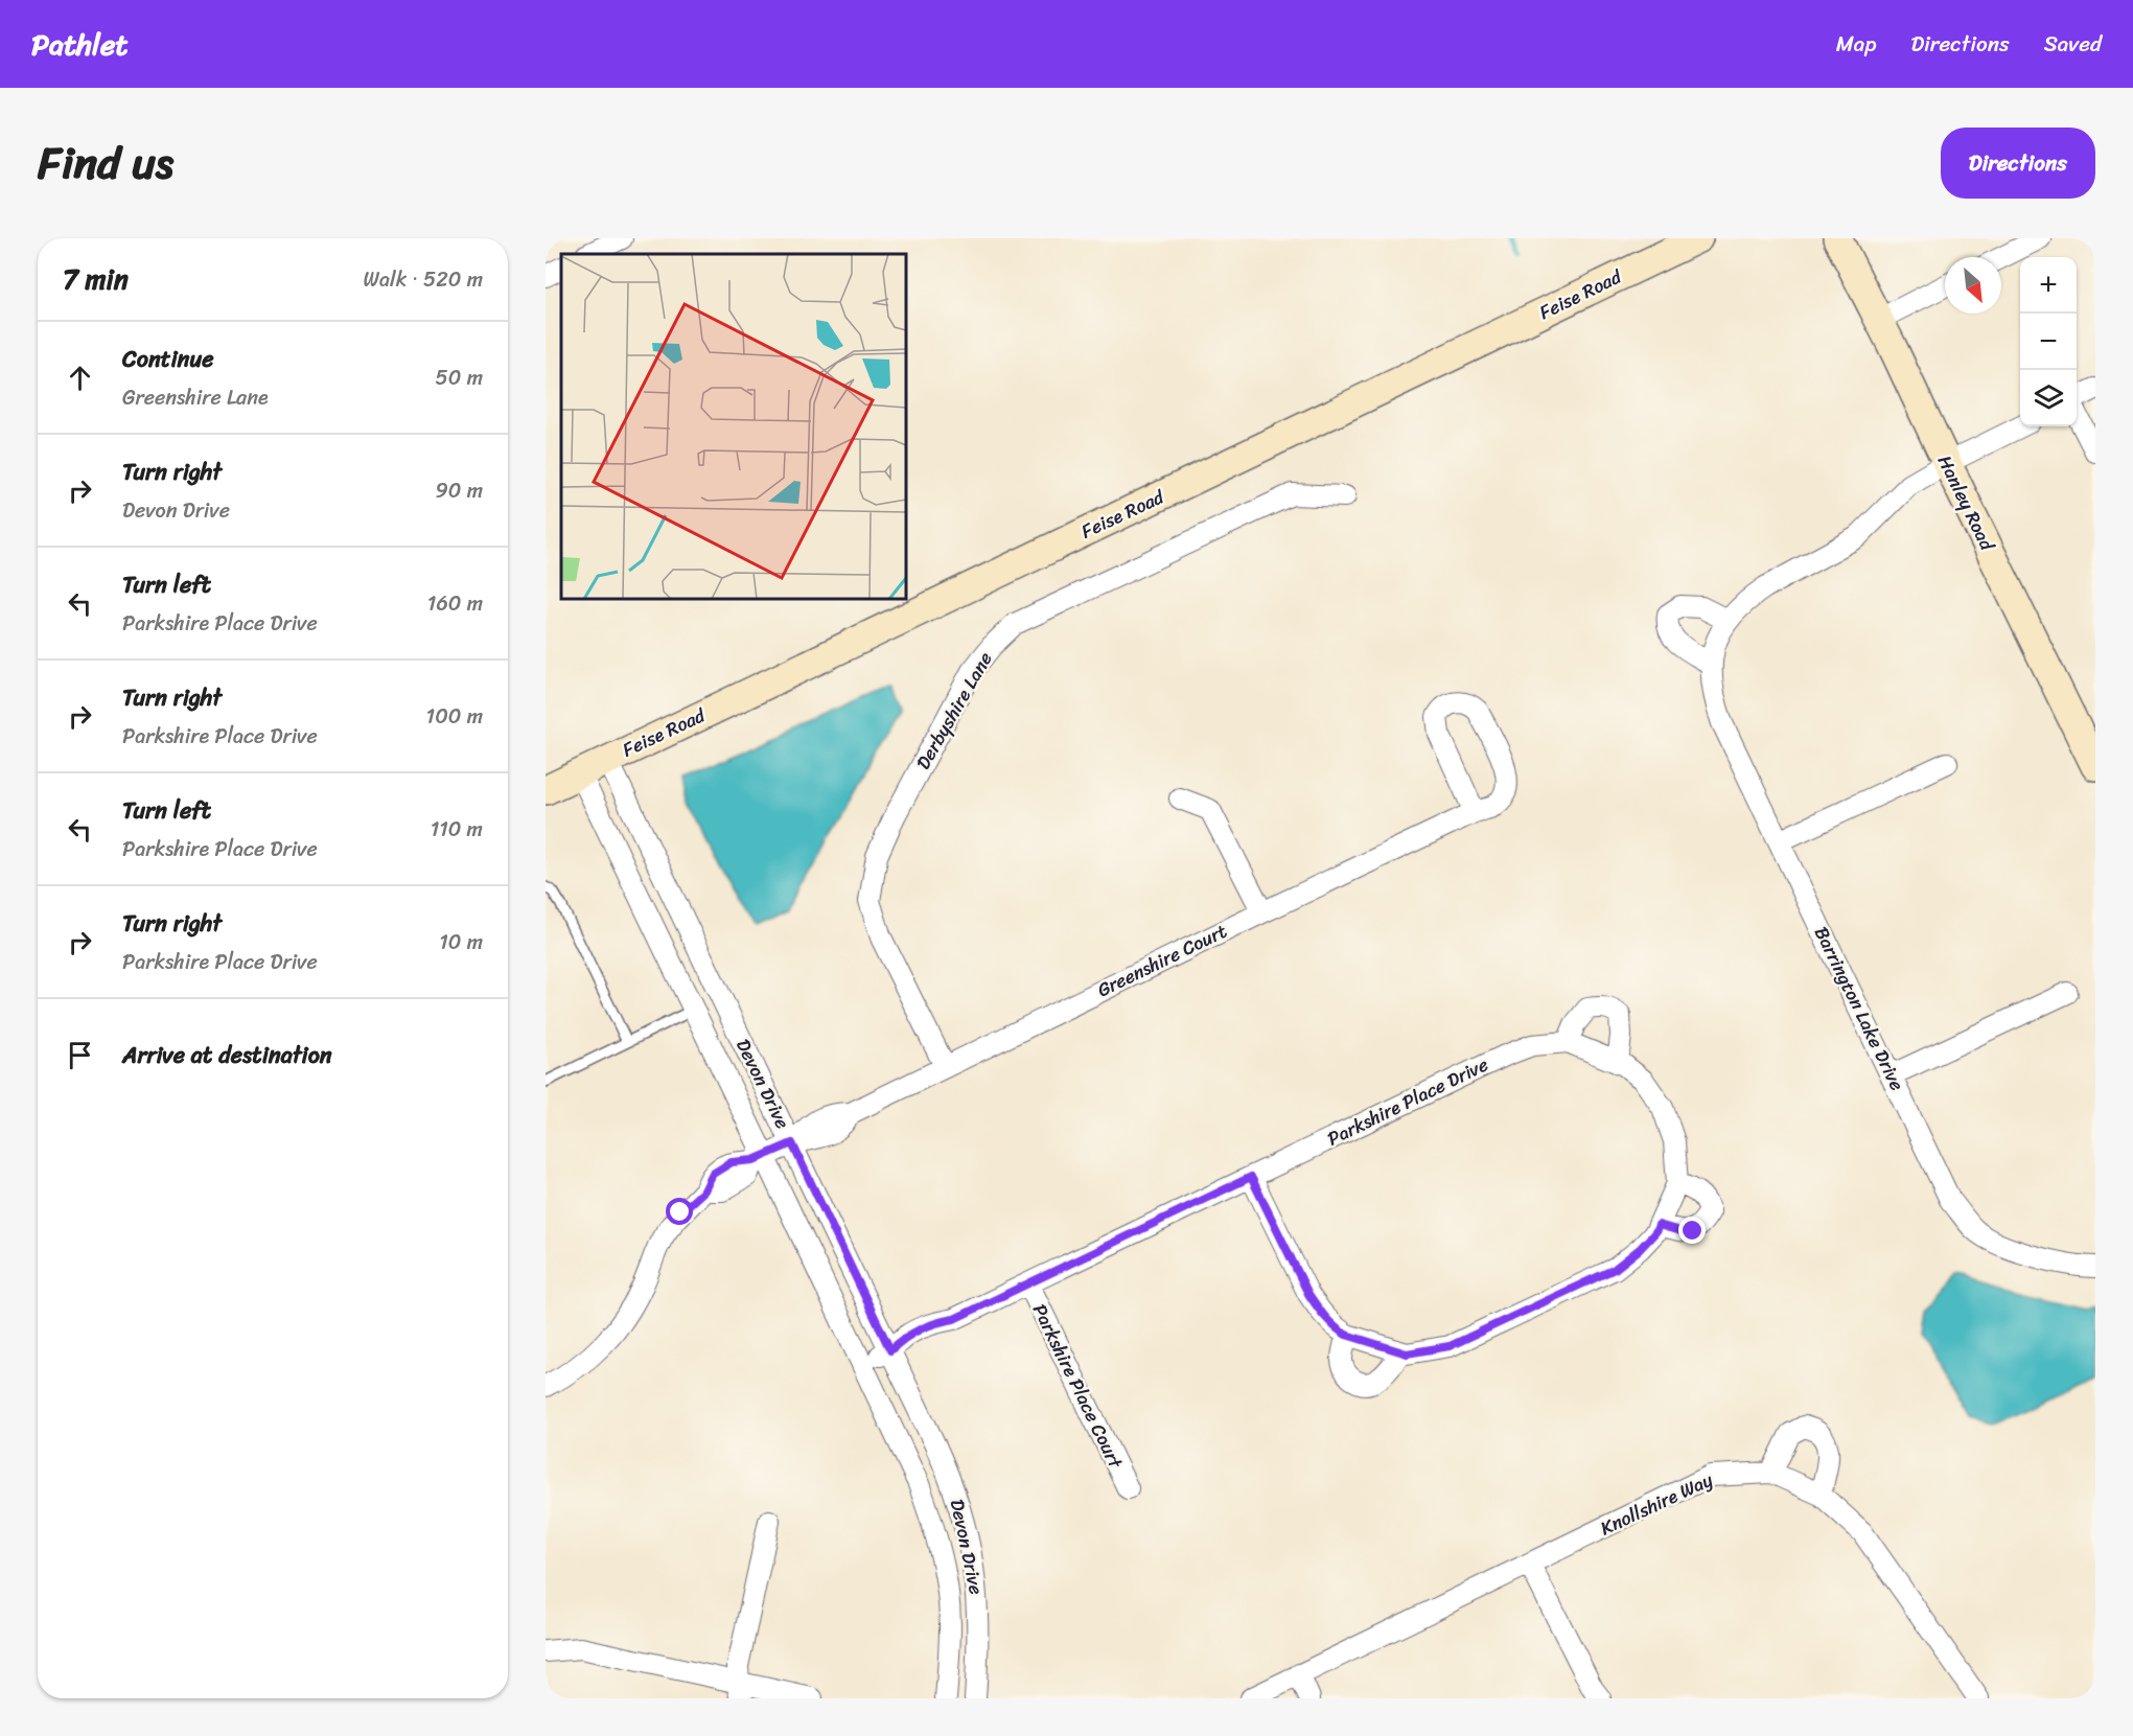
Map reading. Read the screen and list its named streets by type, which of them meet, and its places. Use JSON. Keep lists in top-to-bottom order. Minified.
{"streets":{"street":["Feise Road","Hanley Road","Derbyshire Lane","Greenshire Court","Barrington Lake Drive","Devon Drive","Parkshire Place Drive","Parkshire Place Court","Knollshire Way"]},"crossings":[["Feise Road","Devon Drive"],["Hanley Road","Barrington Lake Drive"],["Derbyshire Lane","Greenshire Court"],["Greenshire Court","Devon Drive"],["Devon Drive","Parkshire Place Drive"],["Parkshire Place Drive","Parkshire Place Court"]],"north":"bottom right","page":{"header":"Pathlet","nav":["Map","Directions","Saved"],"title":"Find us","buttons":"Directions","heading":["7 min","Walk · 520 m"],"map_buttons":["+","−"],"list":[["Continue","Greenshire Lane","50 m"],["Turn right","Devon Drive","90 m"],["Turn left","Parkshire Place Drive","160 m"],["Turn right","Parkshire Place Drive","100 m"],["Turn left","Parkshire Place Drive","110 m"],["Turn right","Parkshire Place Drive","10 m"],"Arrive at destination"]}}
